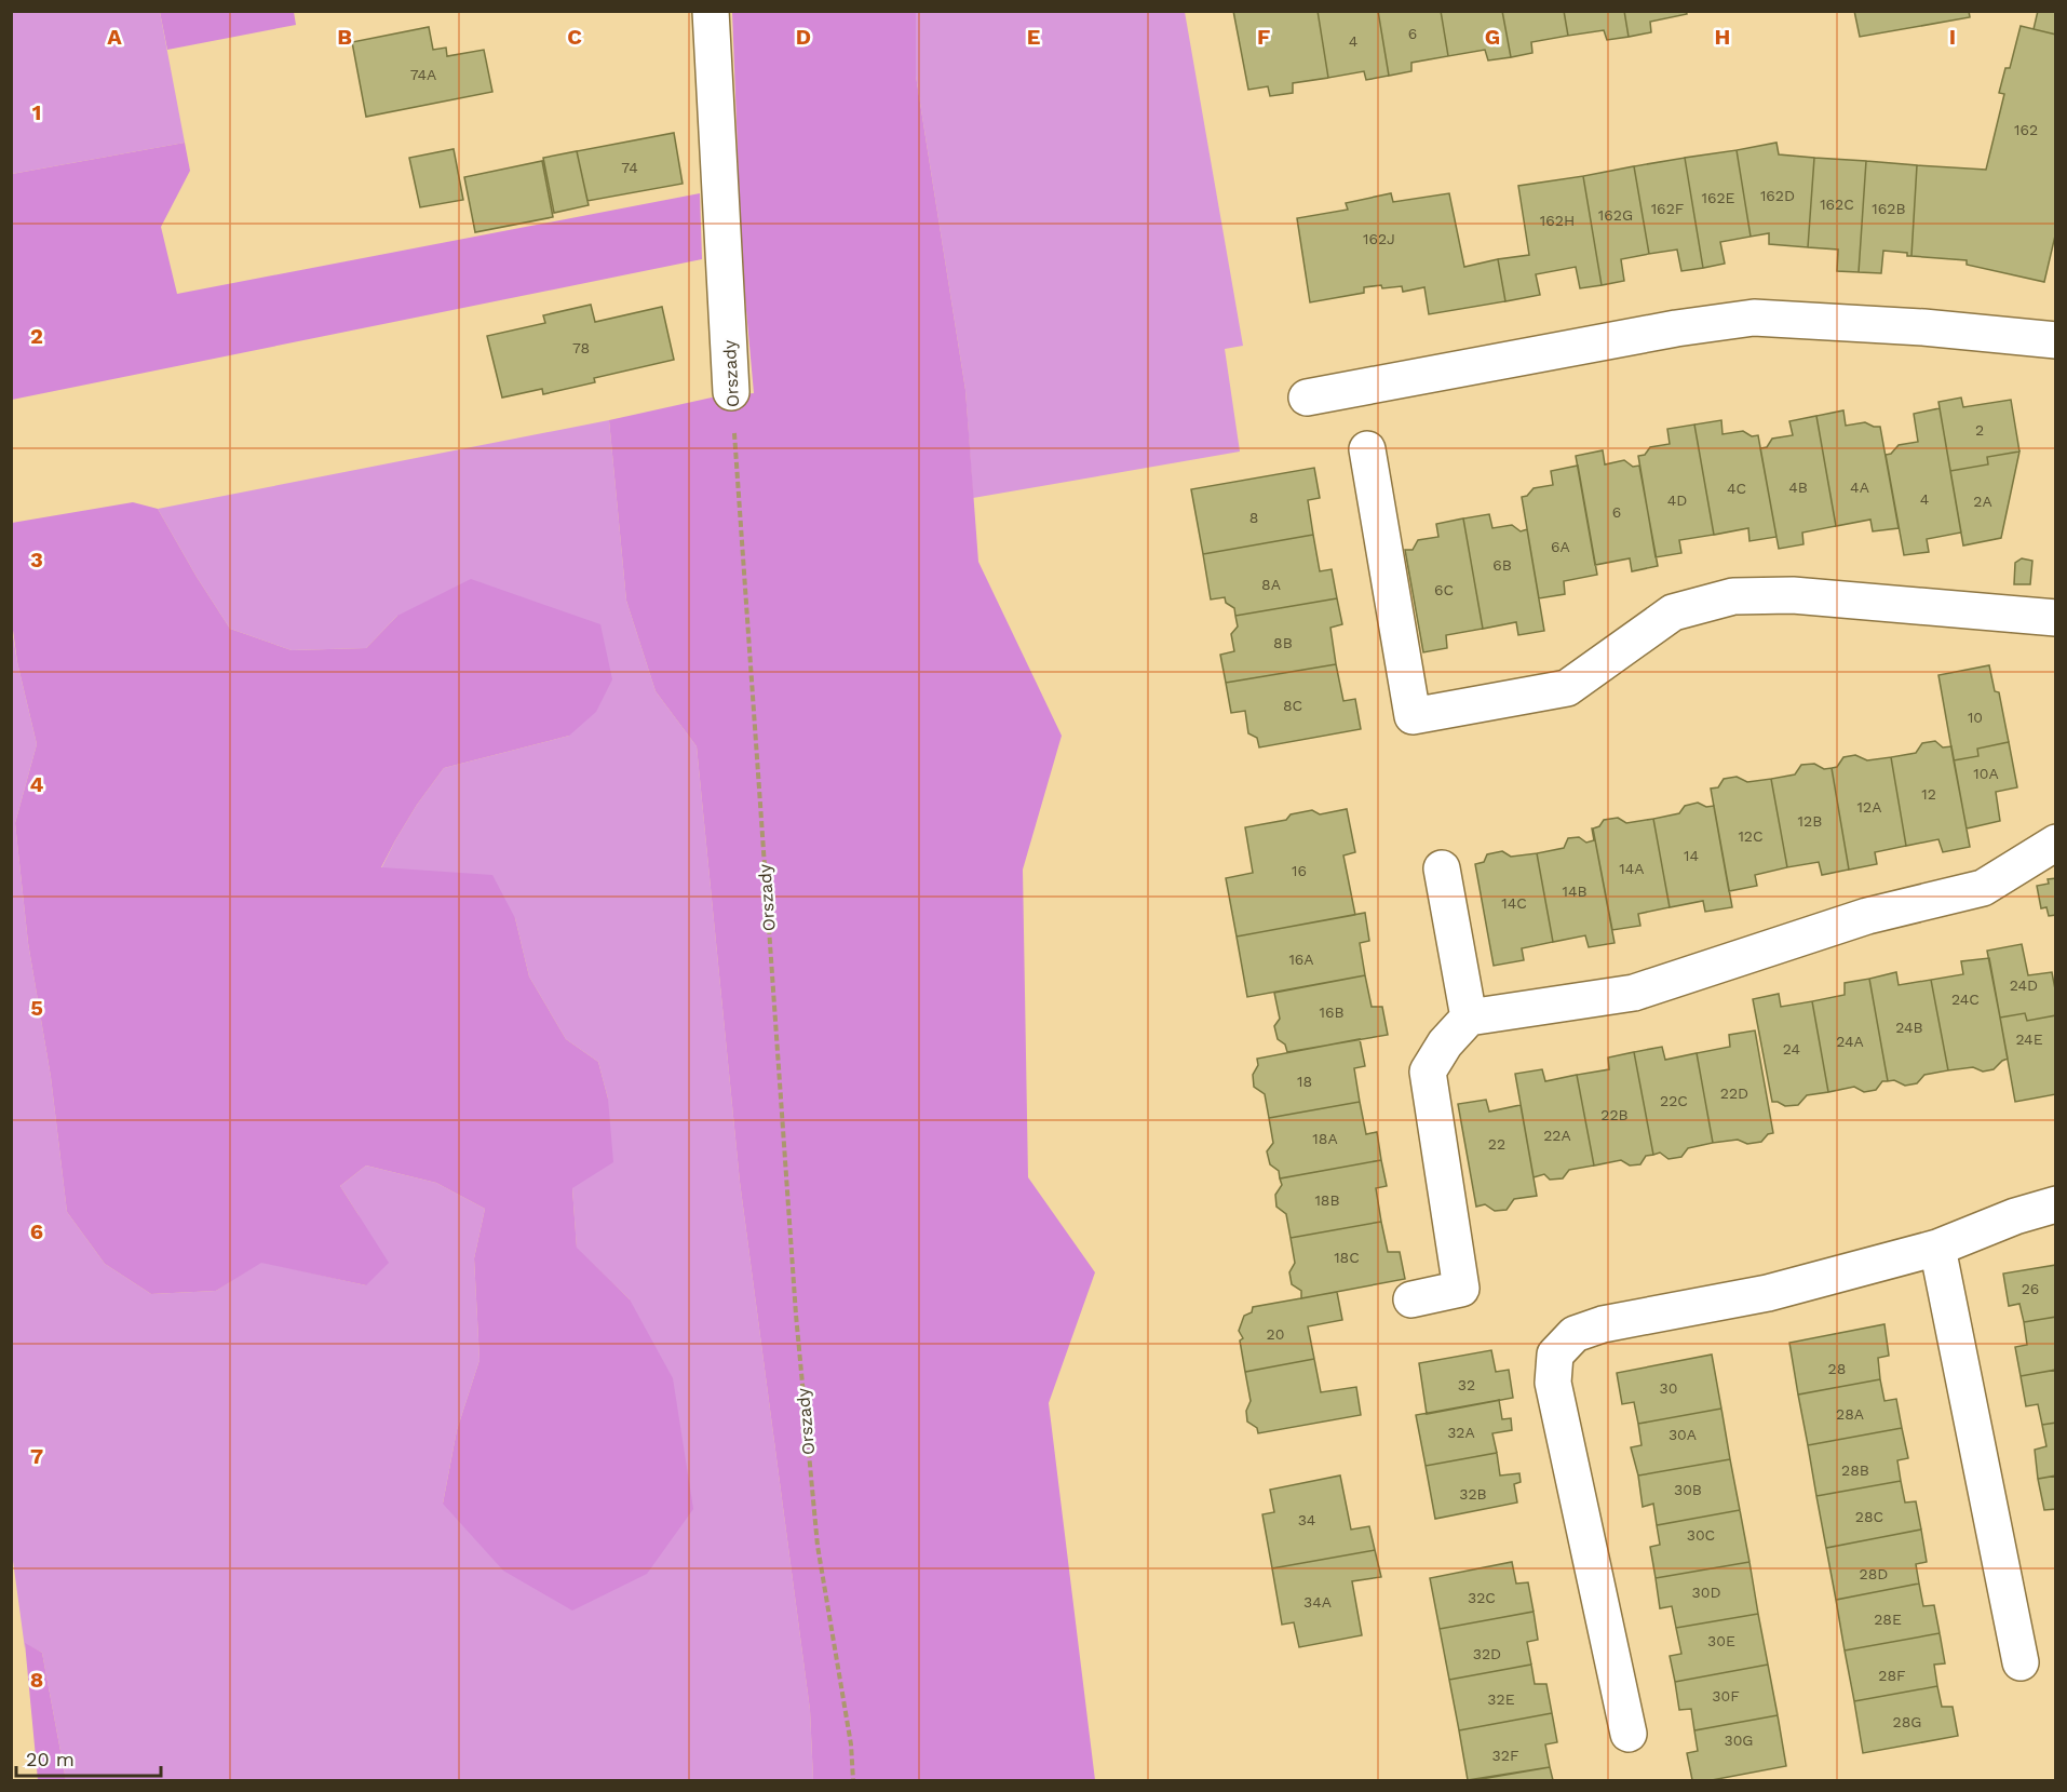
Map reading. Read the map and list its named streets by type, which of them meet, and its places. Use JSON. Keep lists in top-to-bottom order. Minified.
{"streets":{"street":["Orszady"]},"house_numbers":["6","4","74A","162","74","162D","162E","162C","162F","162B","162G","162H","162J","78","2","4B","4A","4C","4","4D","2A","6","8","6A","6B","8A","6C","8B","8C","10","10A","12","12A","12B","12C","14","14A","16","14B","14C","16A","24D","24C","16B","24B","24E","24A","24","18","22D","22C","22B","22A","18A","22","18B","18C","26","20","28","32","30","28A","32A","30A","28B","30B","32B","28C","34","30C","28D","30D","32C","34A","28E","30E","32D","28F","30F","32E","28G","30G","32F"],"scale_bar":"20 m","grid":{"columns":["A","B","C","D","E","F","G","H","I"],"rows":["1","2","3","4","5","6","7","8"]}}
